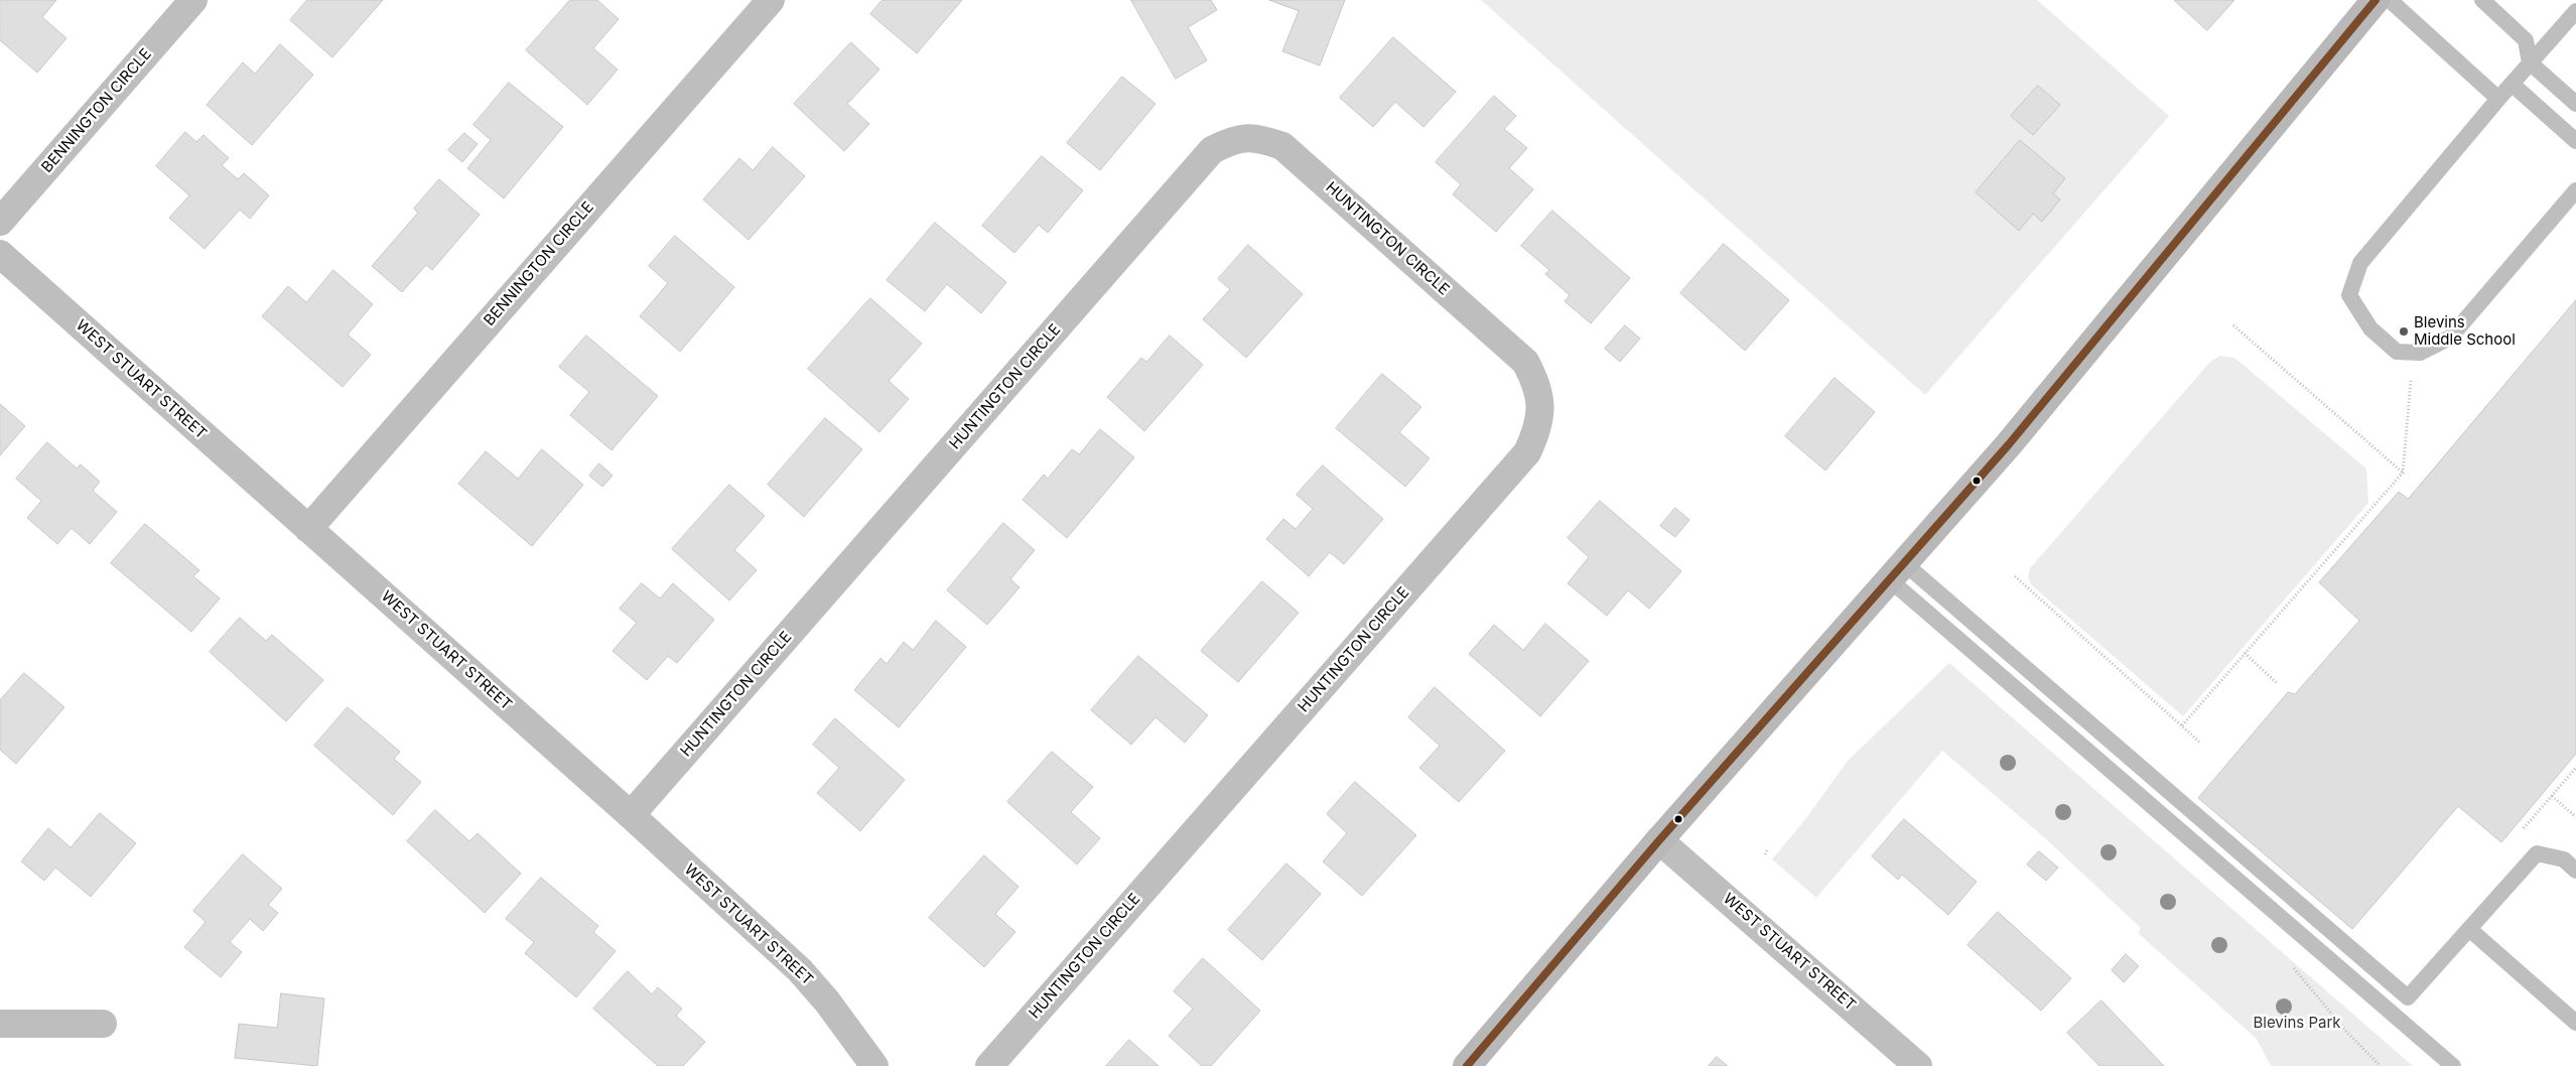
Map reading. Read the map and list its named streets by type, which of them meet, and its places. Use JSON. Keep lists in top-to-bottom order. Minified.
{"streets":{"street":["BENNINGTON CIRCLE","HUNTINGTON CIRCLE","WEST STUART STREET"]},"crossings":[["BENNINGTON CIRCLE","WEST STUART STREET"],["HUNTINGTON CIRCLE","WEST STUART STREET"]],"parks":["Blevins Park"],"places":["Blevins Middle School"]}
